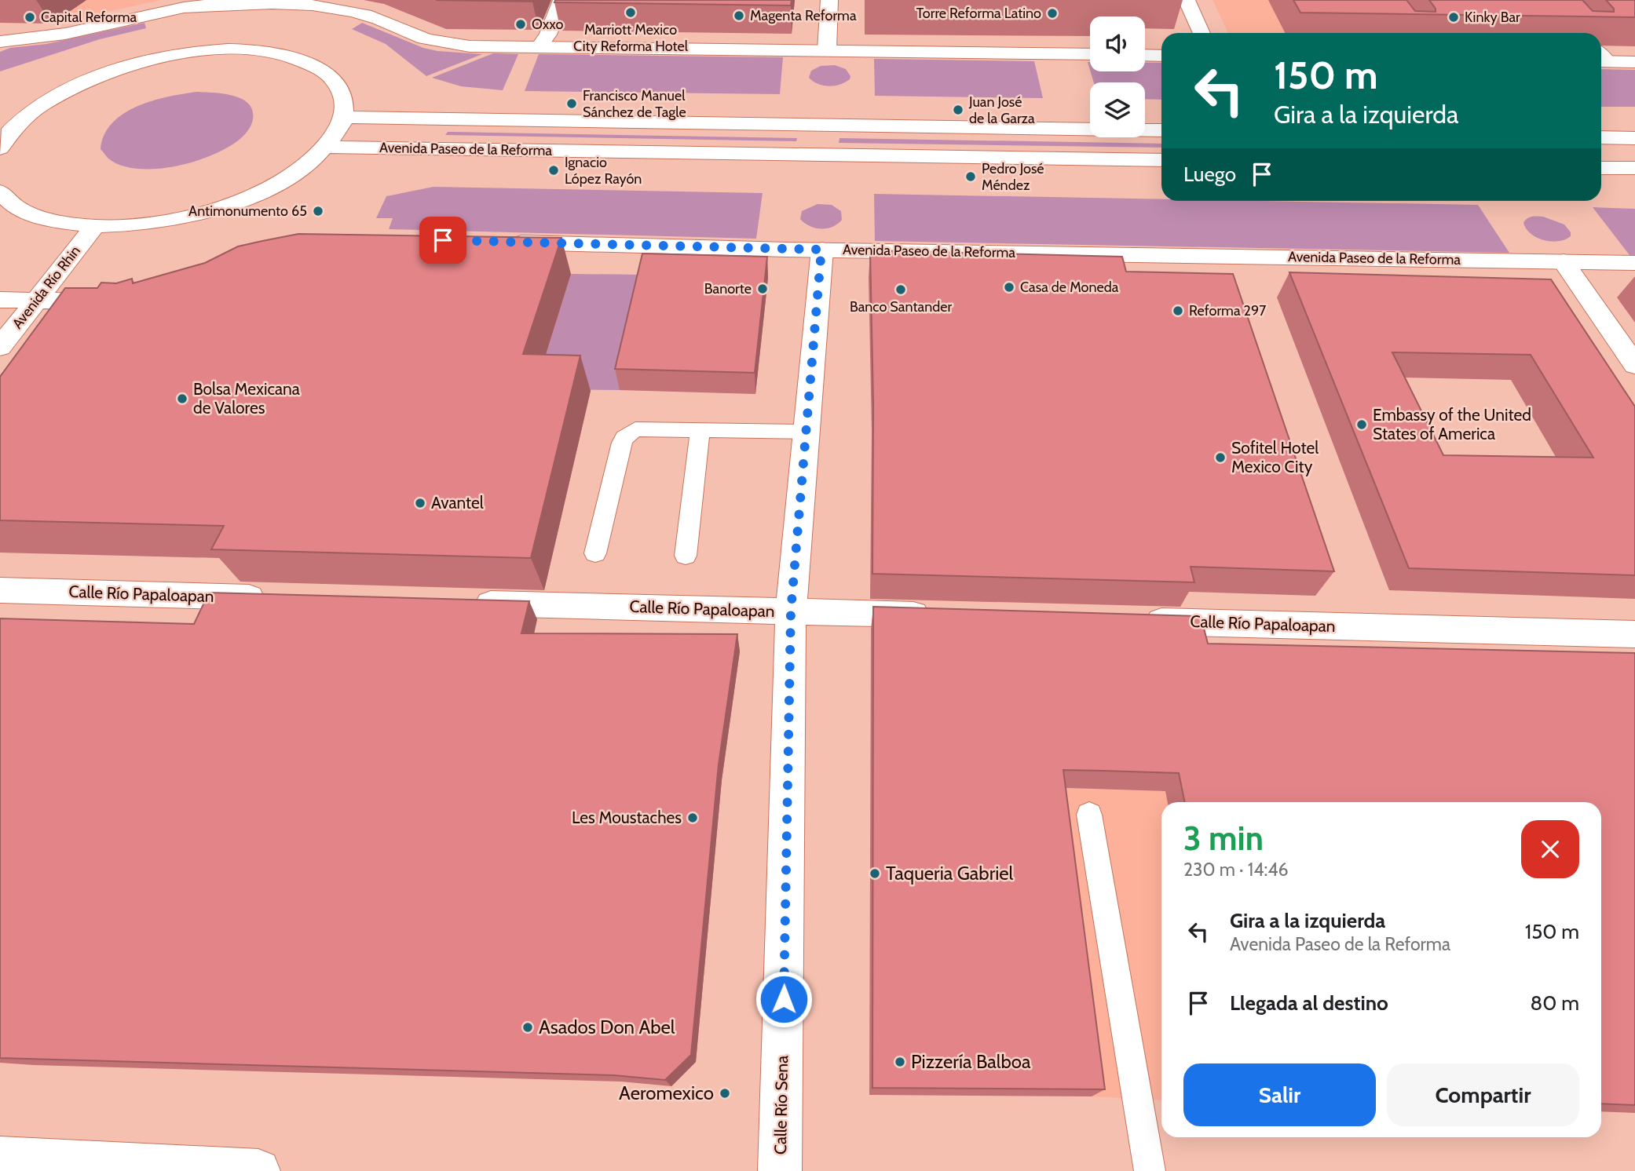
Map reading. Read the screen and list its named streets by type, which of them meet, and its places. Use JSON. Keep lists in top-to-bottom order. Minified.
{"streets":{"street":["Avenida Paseo de la Reforma","Avenida Río Rhin","Calle Río Papaloapan","Calle Río Sena"]},"crossings":[["Avenida Paseo de la Reforma","Calle Río Sena"],["Calle Río Papaloapan","Calle Río Sena"]],"places":["Marriott Mexico City Reforma Hotel","Torre Reforma Latino","Magenta Reforma","Capital Reforma","Kinky Bar","Oxxo","Francisco Manuel Sánchez de Tagle","Juan José de la Garza","Ignacio López Rayón","Pedro José Méndez","Antimonumento 65","Casa de Moneda","Banorte","Banco Santander","Reforma 297","Bolsa Mexicana de Valores","Embassy of the United States of America","Sofitel Hotel Mexico City","Avantel","Les Moustaches","Taqueria Gabriel","Asados Don Abel","Pizzería Balboa","Aeromexico"],"page":{"turn":["150 m","Gira a la izquierda"],"then":"Luego","heading":["3 min","230 m · 14:46"],"list":[{"name":"Gira a la izquierda","note":"Avenida Paseo de la Reforma","value":"150 m"},{"name":"Llegada al destino","value":"80 m"}],"buttons":["Salir","Compartir"]}}
